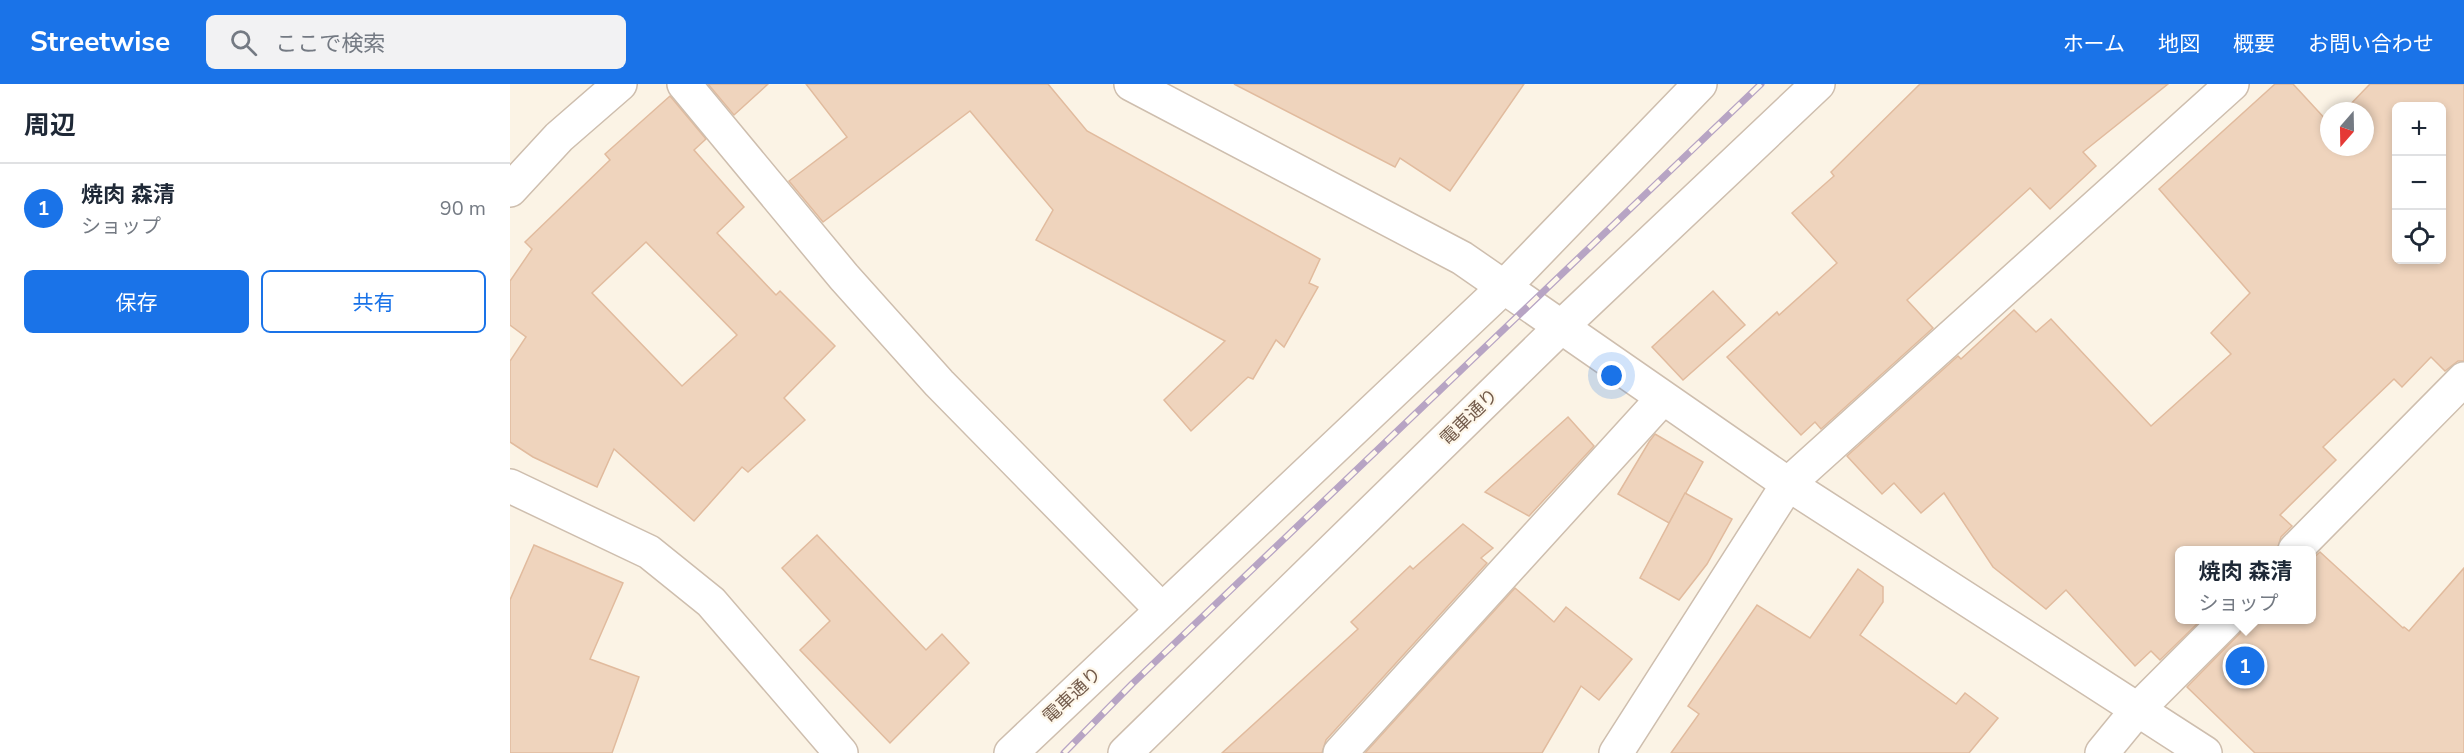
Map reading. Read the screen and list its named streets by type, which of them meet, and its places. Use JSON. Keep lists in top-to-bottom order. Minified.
{"streets":{"street":["電車通り"]},"north":"bottom","page":{"header":"Streetwise","search":"ここで検索","nav":["ホーム","地図","概要","お問い合わせ"],"heading":"周辺","map_buttons":["+","−"],"list":[{"mark":"1","name":"焼肉 森清","note":"ショップ","value":"90 m"}],"buttons":["保存","共有"],"popup":["焼肉 森清","ショップ"],"pins":"1"}}
